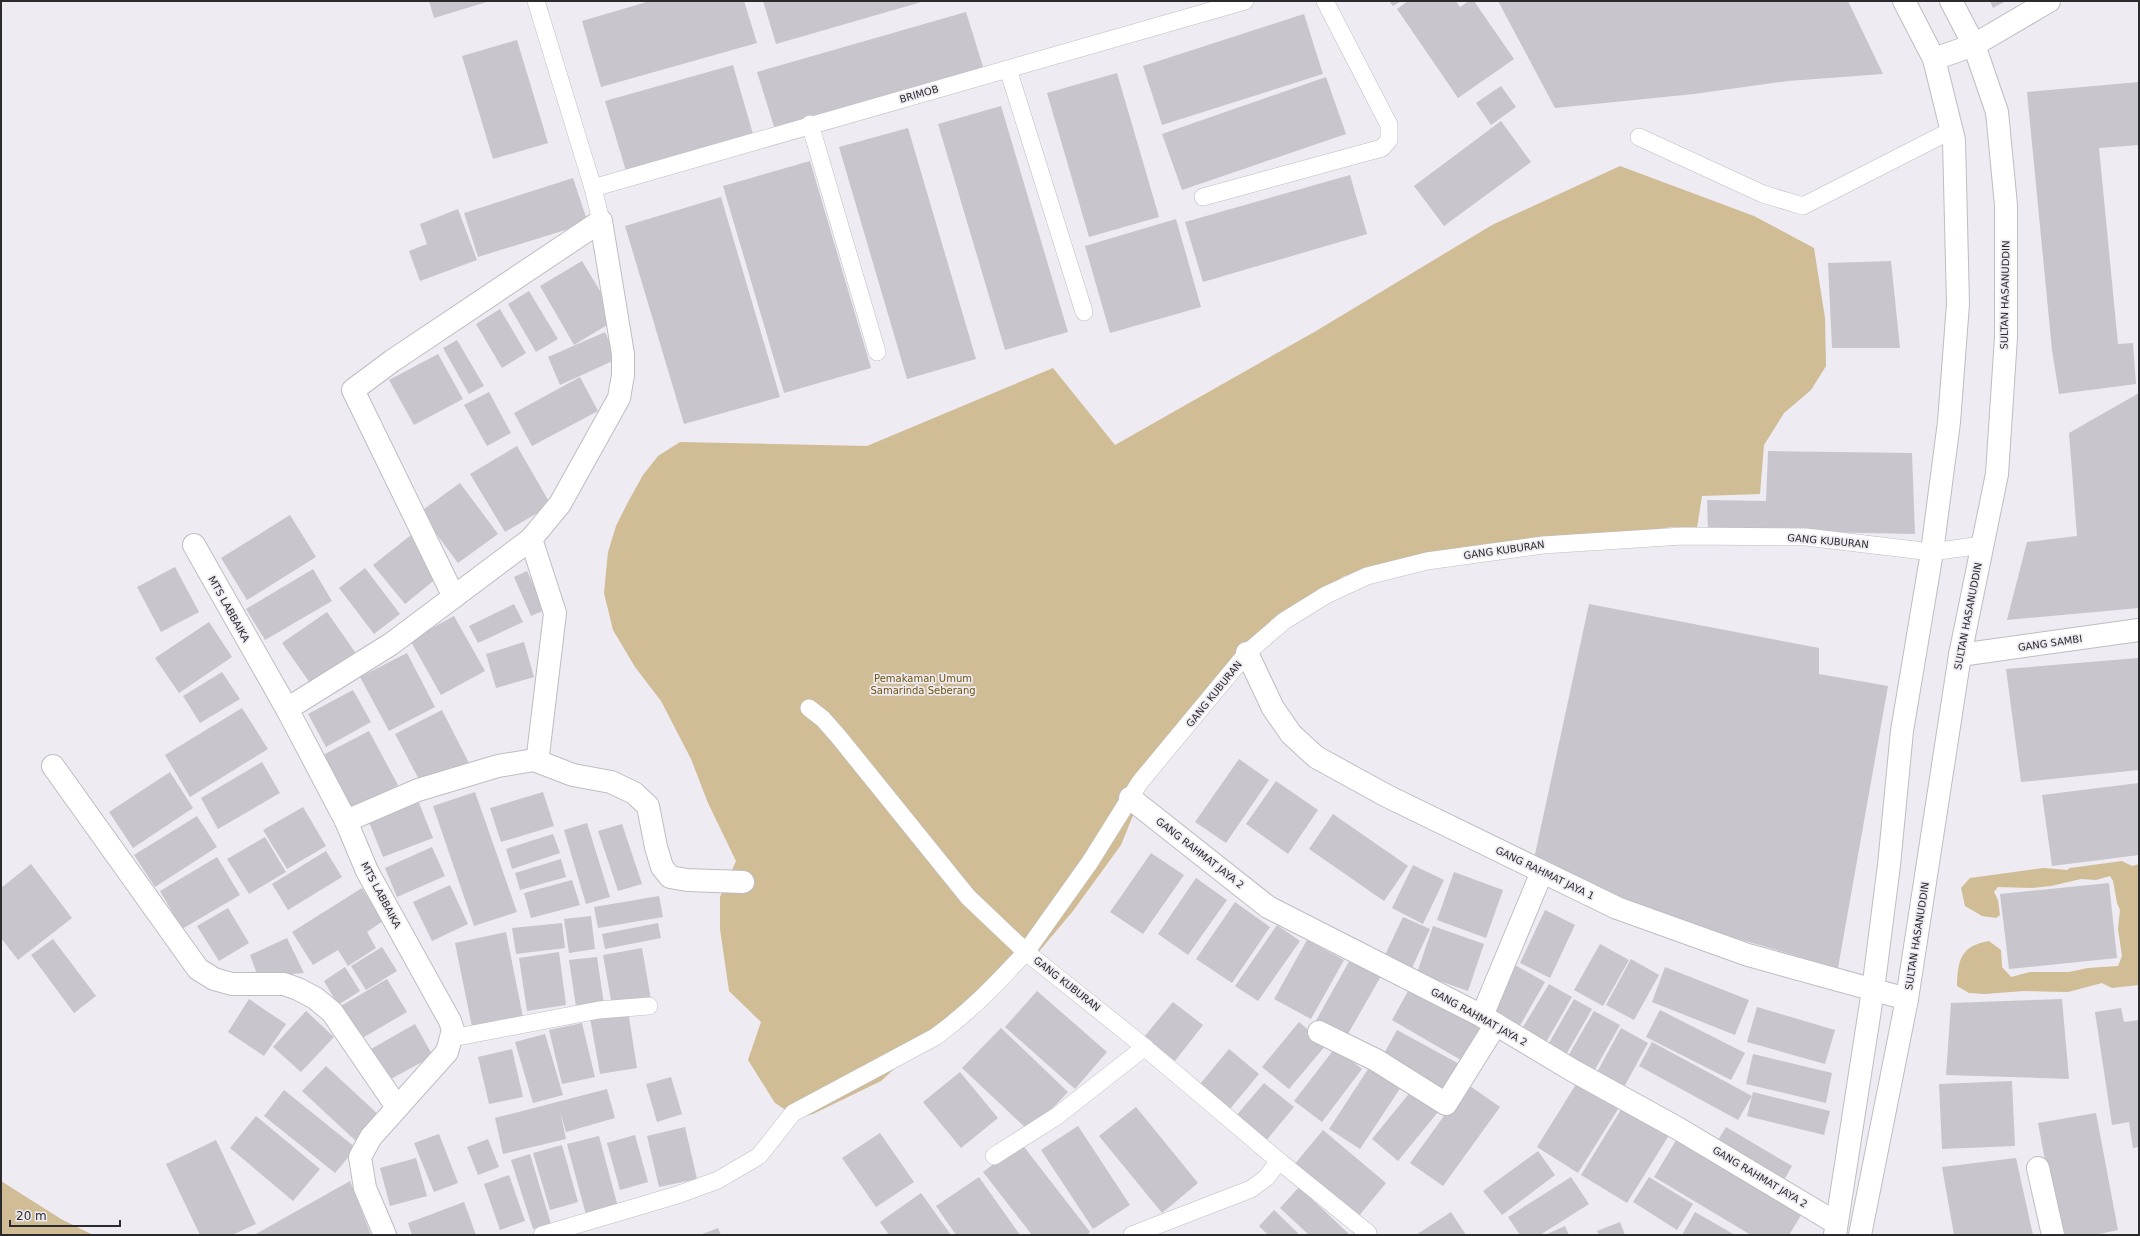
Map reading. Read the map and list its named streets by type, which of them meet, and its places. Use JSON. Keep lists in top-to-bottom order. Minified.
{"streets":{"street":["SULTAN HASANUDDIN","MTS LABBAIKA","GANG SAMBI","GANG RAHMAT JAYA 2","GANG RAHMAT JAYA 1"],"lane":["BRIMOB","GANG KUBURAN"]},"crossings":[["SULTAN HASANUDDIN","GANG KUBURAN"],["SULTAN HASANUDDIN","GANG SAMBI"],["SULTAN HASANUDDIN","GANG RAHMAT JAYA 1"],["GANG KUBURAN","GANG RAHMAT JAYA 2"],["GANG KUBURAN","GANG RAHMAT JAYA 1"]],"parks":["Pemakaman Umum Samarinda Seberang"],"scale_bar":"20 m"}
